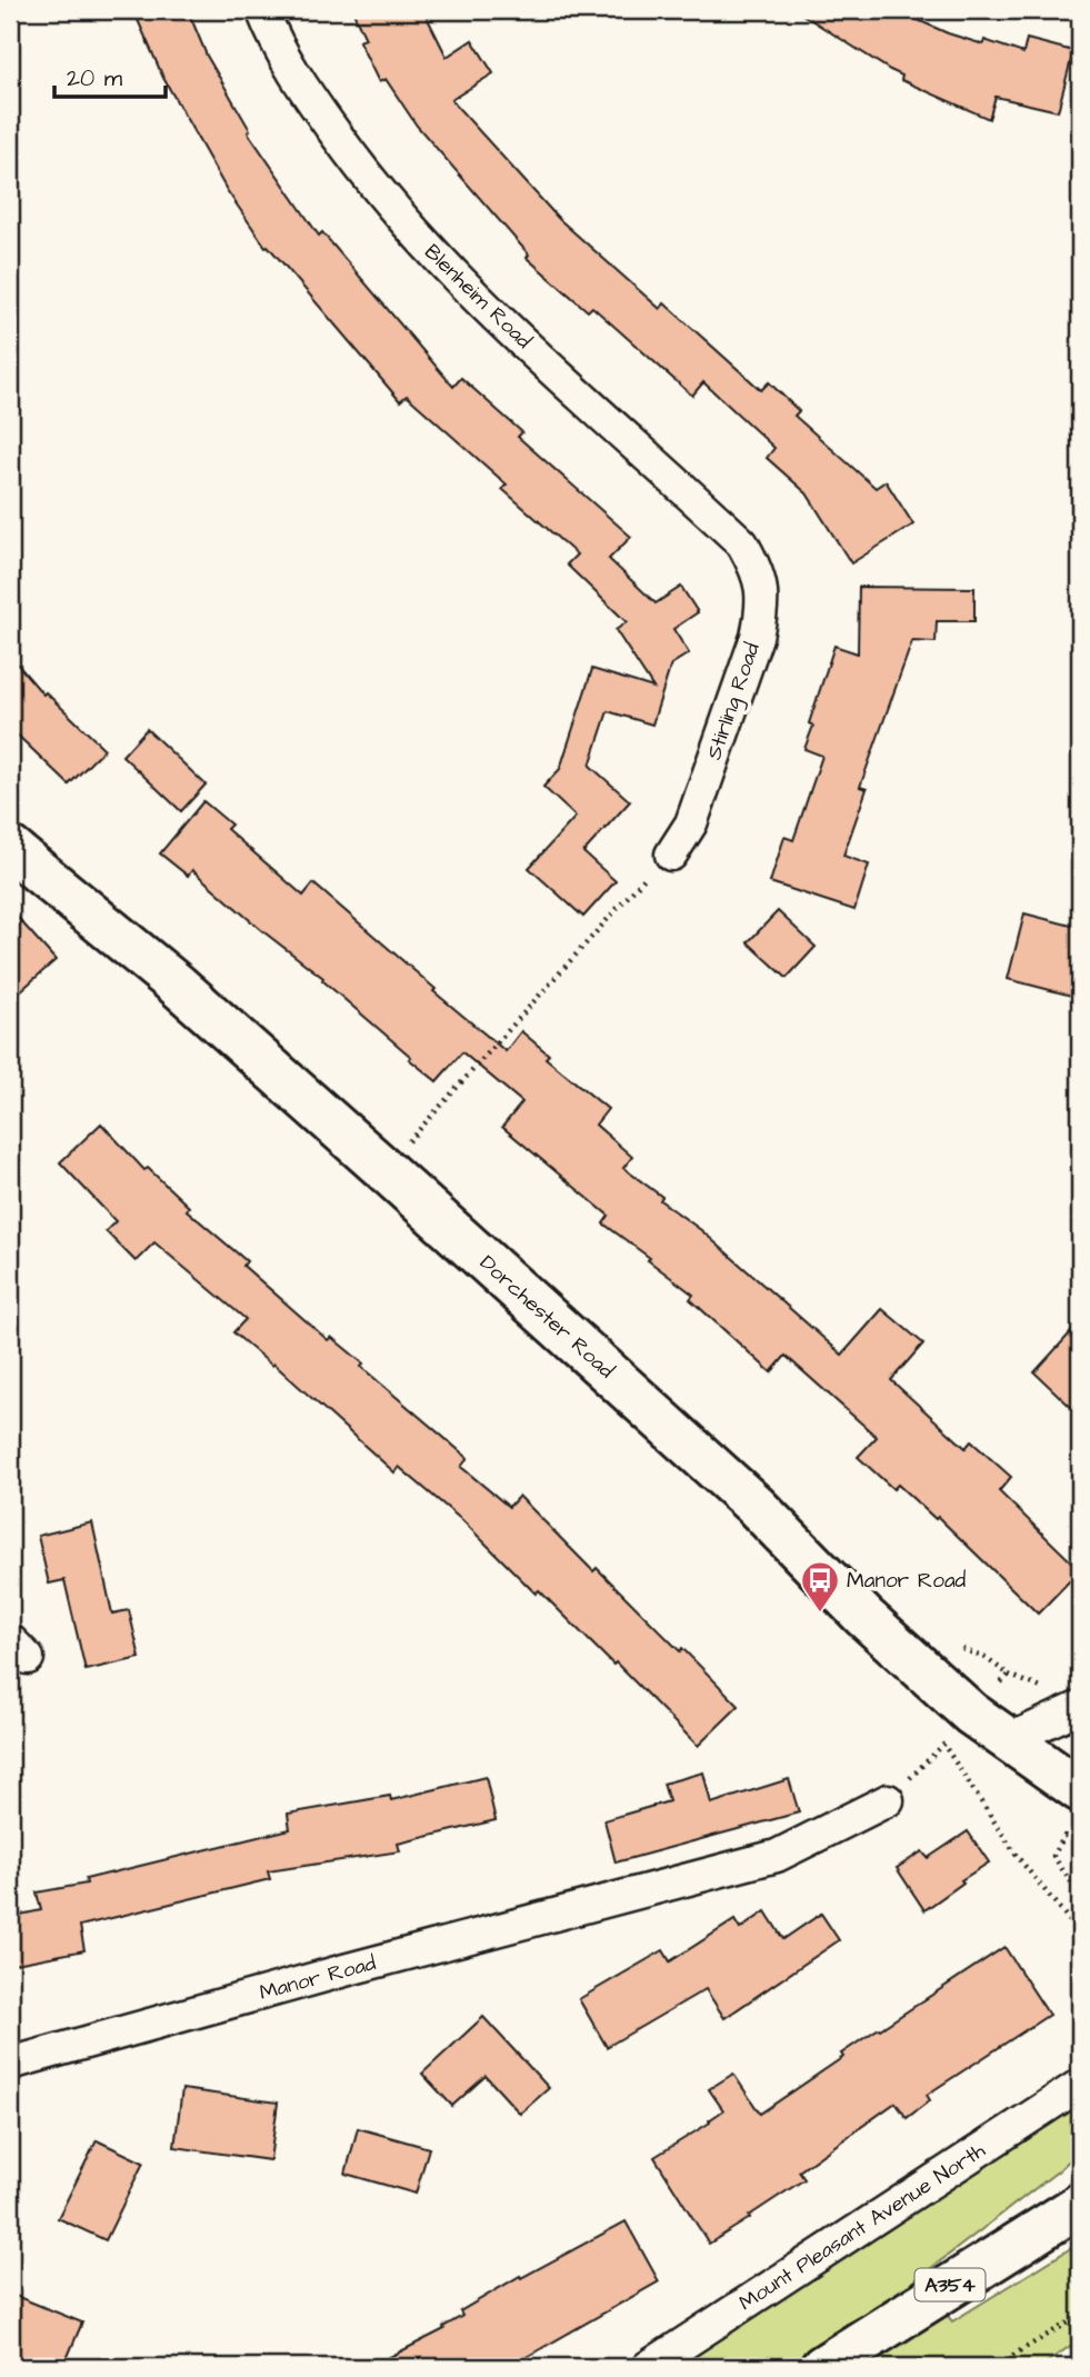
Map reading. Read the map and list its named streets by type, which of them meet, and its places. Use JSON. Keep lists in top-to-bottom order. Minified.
{"streets":{"main road":["Dorchester Road","A354"],"street":["Blenheim Road","Stirling Road","Manor Road","Mount Pleasant Avenue North"]},"crossings":[["Blenheim Road","Stirling Road"]],"places":{"bus stop":["Manor Road"]},"scale_bar":"20 m"}
